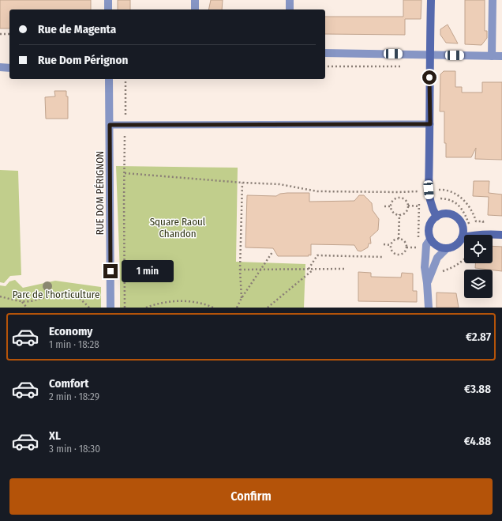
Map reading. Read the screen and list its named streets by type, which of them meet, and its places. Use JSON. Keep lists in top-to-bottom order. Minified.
{"streets":{"street":["RUE DOM PÉRIGNON"]},"parks":["Square Raoul Chandon","Parc de l'horticulture"],"page":{"banner":["Rue de Magenta","Rue Dom Pérignon"],"bubble":"1 min","list":[{"name":"Economy","note":"1 min · 18:28","value":"€2.87"},{"name":"Comfort","note":"2 min · 18:29","value":"€3.88"},{"name":"XL","note":"3 min · 18:30","value":"€4.88"}],"buttons":"Confirm"}}
